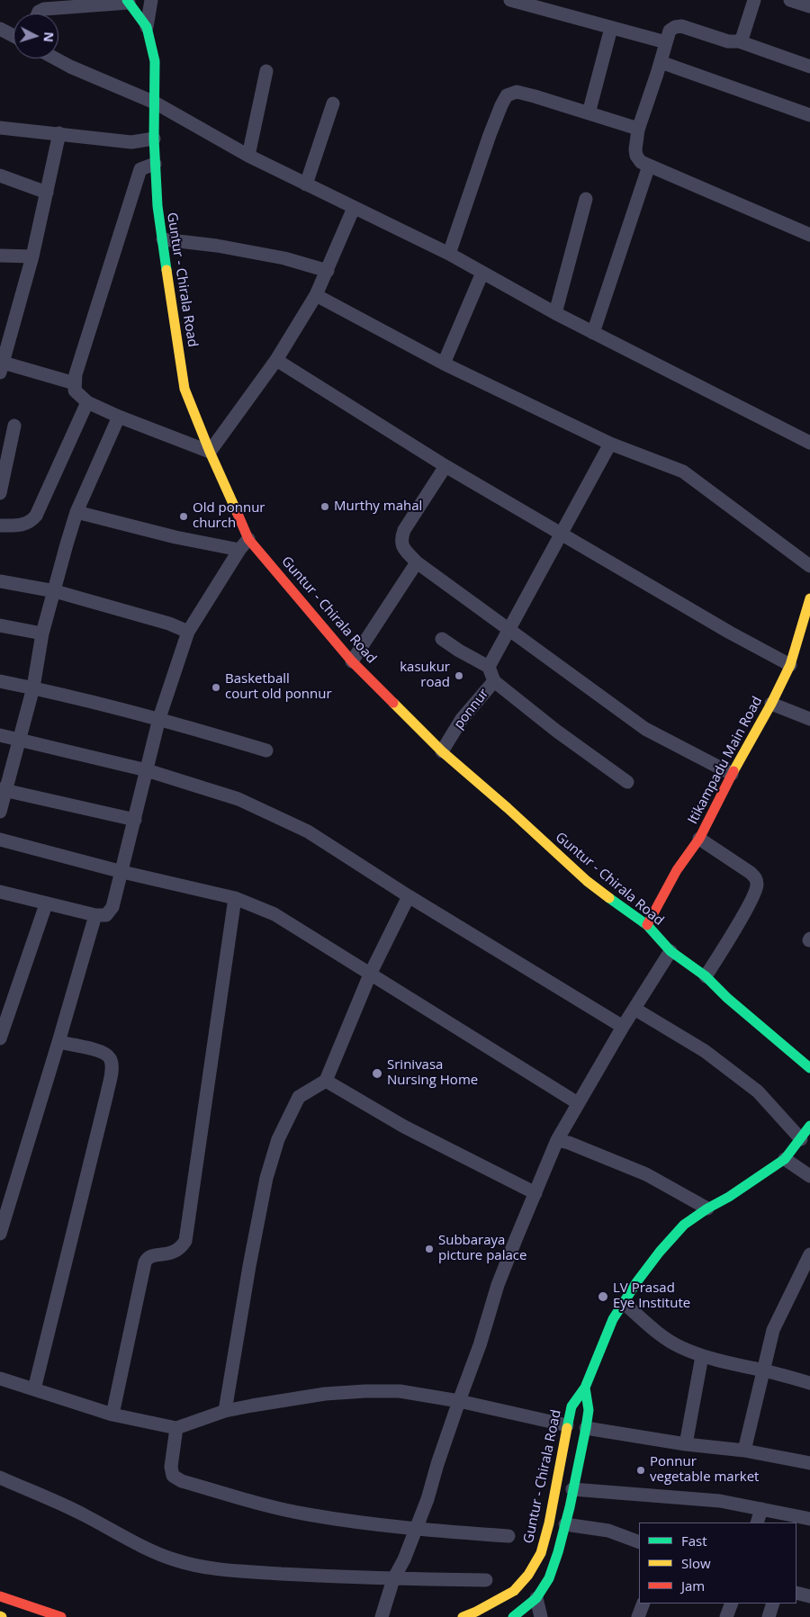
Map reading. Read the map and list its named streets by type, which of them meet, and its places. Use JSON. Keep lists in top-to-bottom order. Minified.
{"streets":{"main road":["Guntur - Chirala Road","Itikampadu Main Road"],"street":["ponnur"]},"crossings":[["Guntur - Chirala Road","ponnur"],["Guntur - Chirala Road","Itikampadu Main Road"]],"places":["Murthy mahal","Old ponnur church","kasukur road","Basketball court old ponnur","Srinivasa Nursing Home","Subbaraya picture palace","LV Prasad Eye Institute","Ponnur vegetable market"],"legend":["Fast","Slow","Jam"],"north":"right"}
